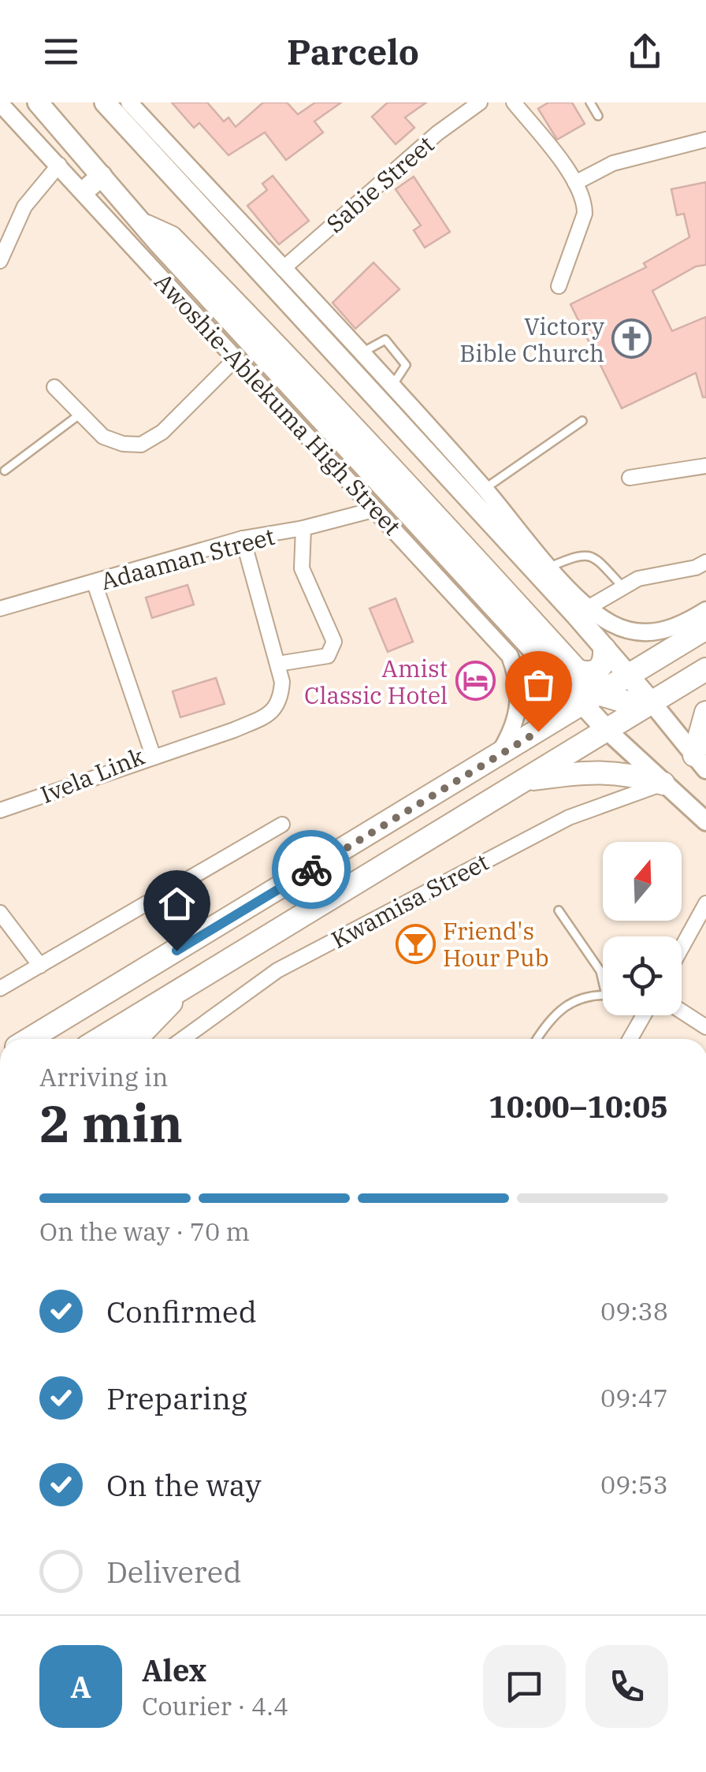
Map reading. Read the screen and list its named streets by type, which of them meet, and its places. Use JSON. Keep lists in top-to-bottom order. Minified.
{"streets":{"main road":["Awoshie-Ablekuma High Street"],"street":["Sabie Street","Adaaman Street","Ivela Link","Kwamisa Street"]},"crossings":[["Awoshie-Ablekuma High Street","Adaaman Street"],["Adaaman Street","Ivela Link"]],"places":{"church":["Victory Bible Church"],"hotel":["Amist Classic Hotel"],"bar":["Friend's Hour Pub"]},"north":"top","page":{"header":"Parcelo","heading":["2 min","Arriving in","10:00–10:05"],"panel":["Alex","Courier · 4.4"],"bar":"On the way · 70 m","list":[["Confirmed","09:38"],["Preparing","09:47"],["On the way","09:53"],"Delivered"],"round":"A"}}
